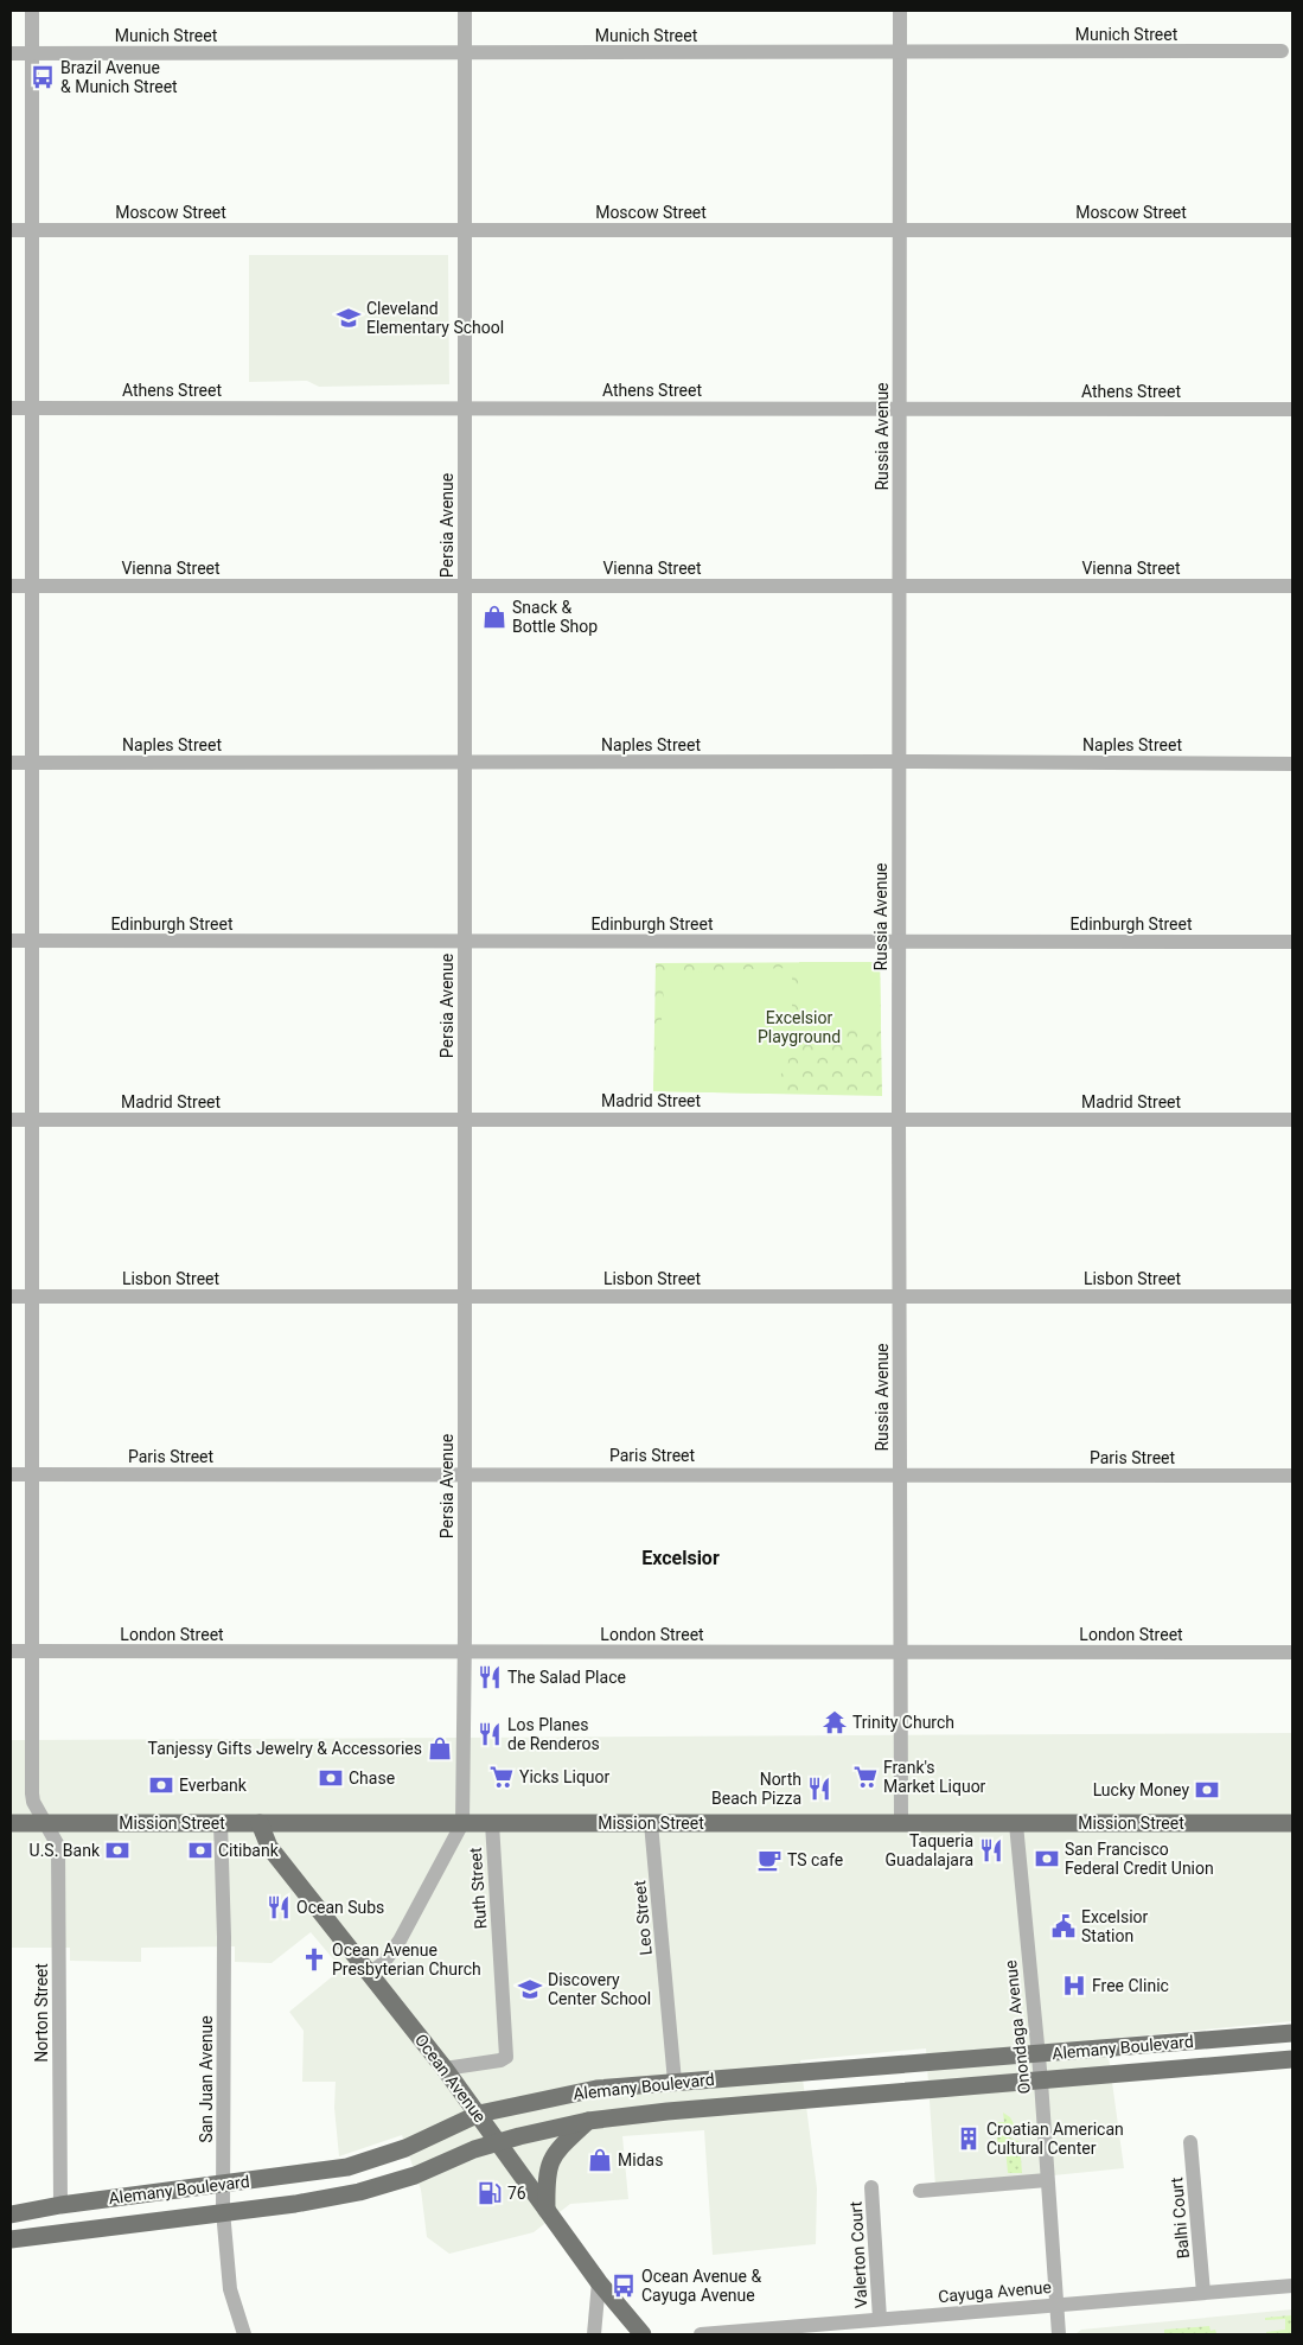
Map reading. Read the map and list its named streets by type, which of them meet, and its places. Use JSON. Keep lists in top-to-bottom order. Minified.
{"streets":{"main road":["Mission Street","Alemany Boulevard","Ocean Avenue"],"street":["Munich Street","Moscow Street","Athens Street","Russia Avenue","Persia Avenue","Vienna Street","Naples Street","Edinburgh Street","Madrid Street","Lisbon Street","Paris Street","London Street","Ruth Street","Leo Street","Norton Street","Onondaga Avenue","San Juan Avenue","Balhi Court","Valerton Court","Cayuga Avenue"]},"crossings":[["Munich Street","Russia Avenue"],["Munich Street","Persia Avenue"],["Munich Street","Norton Street"],["Moscow Street","Russia Avenue"],["Moscow Street","Persia Avenue"],["Moscow Street","Norton Street"],["Athens Street","Russia Avenue"],["Athens Street","Persia Avenue"],["Athens Street","Norton Street"],["Russia Avenue","Vienna Street"],["Russia Avenue","Naples Street"],["Russia Avenue","Edinburgh Street"],["Russia Avenue","Madrid Street"],["Russia Avenue","Lisbon Street"],["Russia Avenue","Paris Street"],["Russia Avenue","London Street"],["Russia Avenue","Mission Street"],["Persia Avenue","Vienna Street"],["Persia Avenue","Naples Street"],["Persia Avenue","Edinburgh Street"],["Persia Avenue","Madrid Street"],["Persia Avenue","Lisbon Street"],["Persia Avenue","Paris Street"],["Persia Avenue","London Street"],["Persia Avenue","Mission Street"],["Persia Avenue","Ocean Avenue"],["Vienna Street","Norton Street"],["Naples Street","Norton Street"],["Edinburgh Street","Norton Street"],["Madrid Street","Norton Street"],["Lisbon Street","Norton Street"],["Paris Street","Norton Street"],["London Street","Norton Street"],["Mission Street","Ruth Street"],["Mission Street","Leo Street"],["Mission Street","Norton Street"],["Mission Street","Onondaga Avenue"],["Mission Street","Ocean Avenue"],["Mission Street","San Juan Avenue"],["Ruth Street","Ocean Avenue"],["Leo Street","Alemany Boulevard"],["Norton Street","Alemany Boulevard"],["Onondaga Avenue","Alemany Boulevard"],["Onondaga Avenue","Cayuga Avenue"],["Alemany Boulevard","Ocean Avenue"],["Alemany Boulevard","San Juan Avenue"],["Balhi Court","Cayuga Avenue"],["Valerton Court","Cayuga Avenue"]],"districts":["Excelsior"],"parks":["Excelsior Playground"],"places":{"bus stop":["Brazil Avenue & Munich Street","Ocean Avenue & Cayuga Avenue"],"school or university":["Cleveland Elementary School","Discovery Center School"],"shop":["Snack & Bottle Shop","Tanjessy Gifts Jewelry & Accessories","Midas"],"restaurant":["The Salad Place","Los Planes de Renderos","North Beach Pizza","Taqueria Guadalajara","Ocean Subs"],"temple":["Trinity Church"],"supermarket":["Yicks Liquor","Frank's Market Liquor"],"bank":["Chase","Everbank","Lucky Money","U.S. Bank","Citibank","San Francisco Federal Credit Union"],"cafe":["TS cafe"],"public building":["Excelsior Station"],"church":["Ocean Avenue Presbyterian Church"],"hospital":["Free Clinic"],"building":["Croatian American Cultural Center"],"fuel station":["76"]}}
